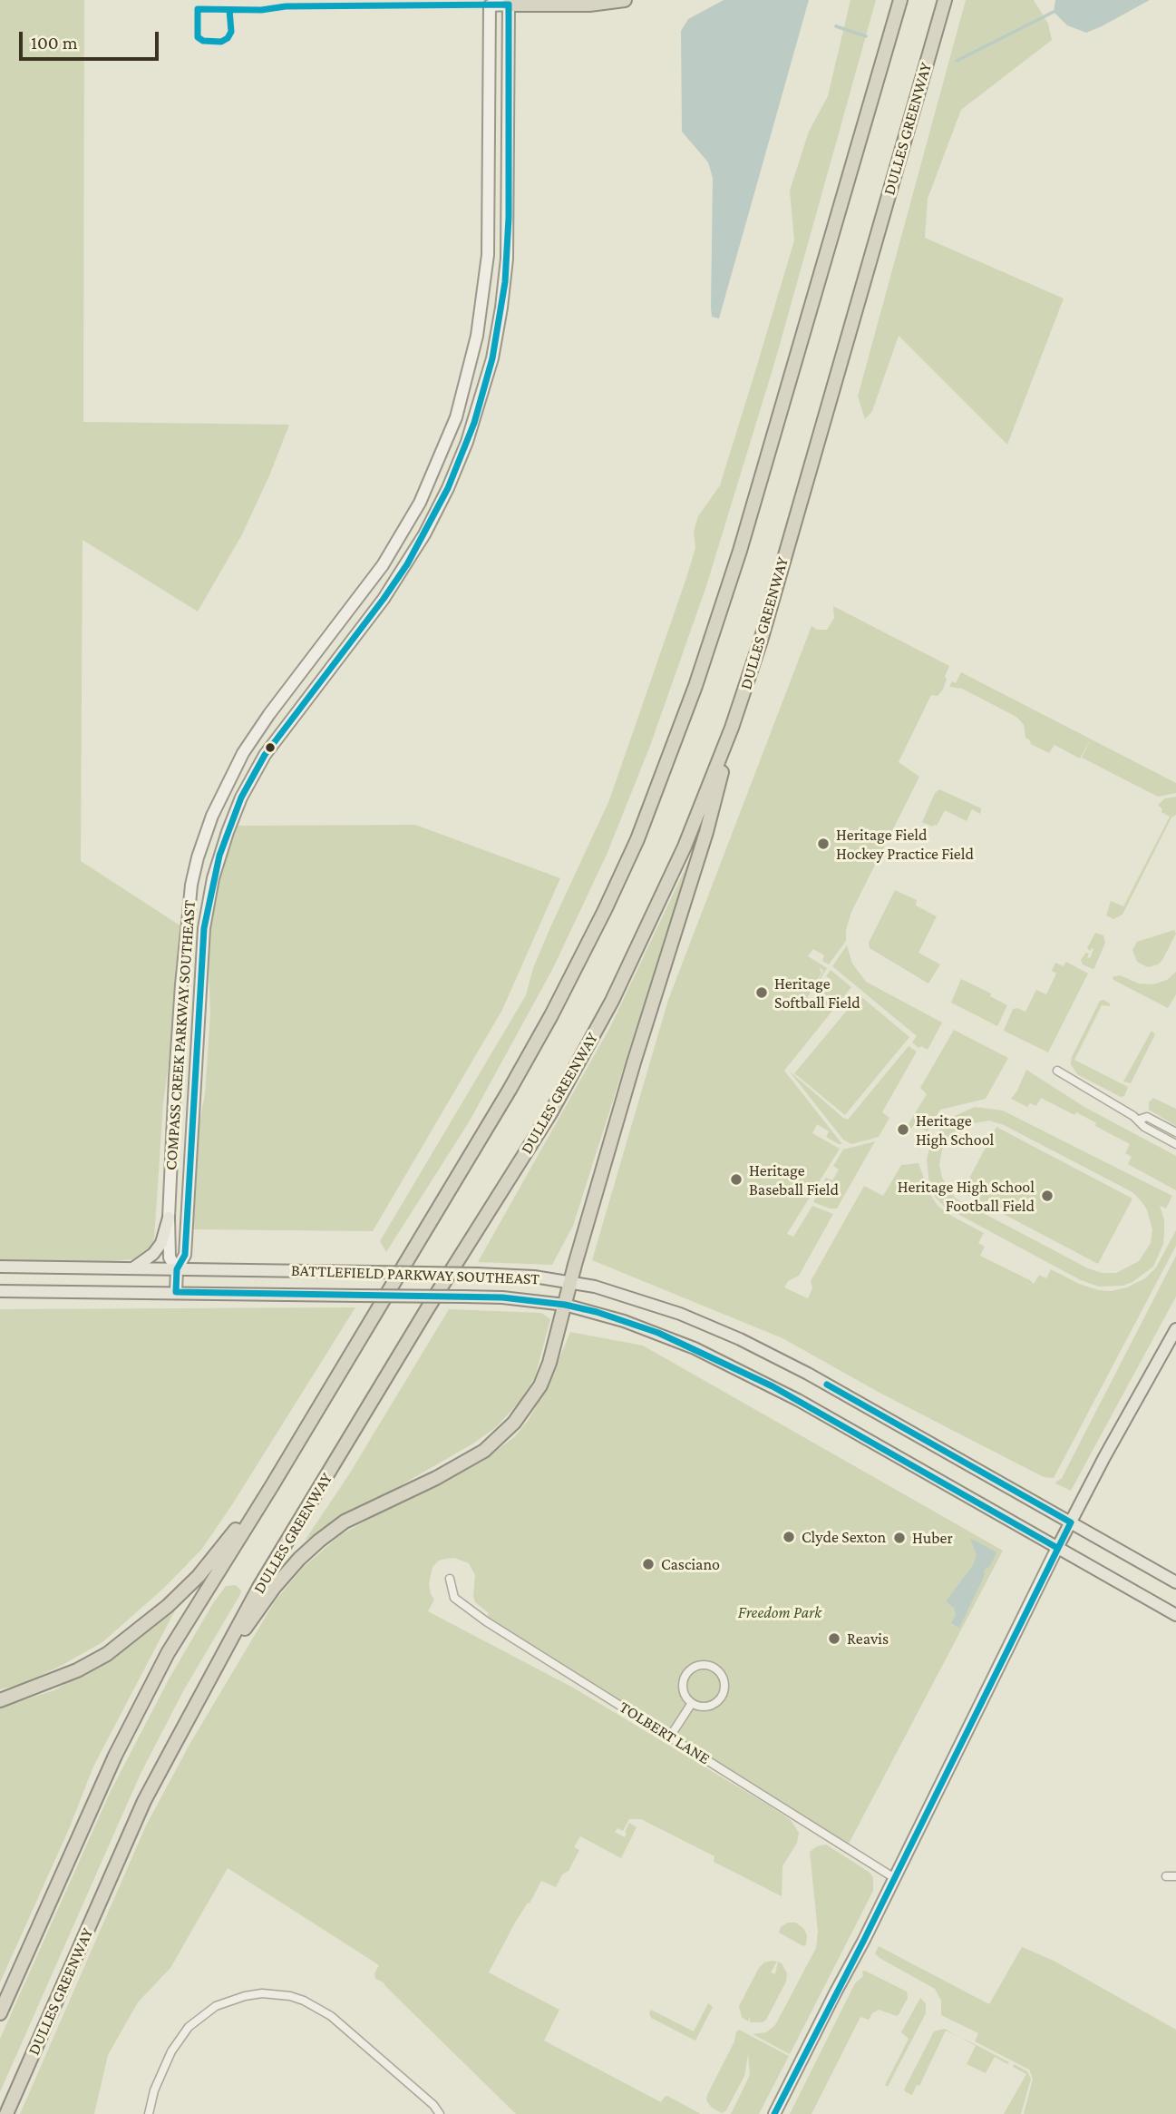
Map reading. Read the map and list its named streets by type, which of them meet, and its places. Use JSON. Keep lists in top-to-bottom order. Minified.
{"streets":{"highway":["DULLES GREENWAY"],"main road":["BATTLEFIELD PARKWAY SOUTHEAST"],"street":["COMPASS CREEK PARKWAY SOUTHEAST","TOLBERT LANE"]},"crossings":[["COMPASS CREEK PARKWAY SOUTHEAST","BATTLEFIELD PARKWAY SOUTHEAST"]],"parks":["Freedom Park"],"places":["Heritage Field Hockey Practice Field","Heritage Softball Field","Heritage High School","Heritage Baseball Field","Heritage High School Football Field","Clyde Sexton","Huber","Casciano","Reavis"],"scale_bar":"100 m"}
